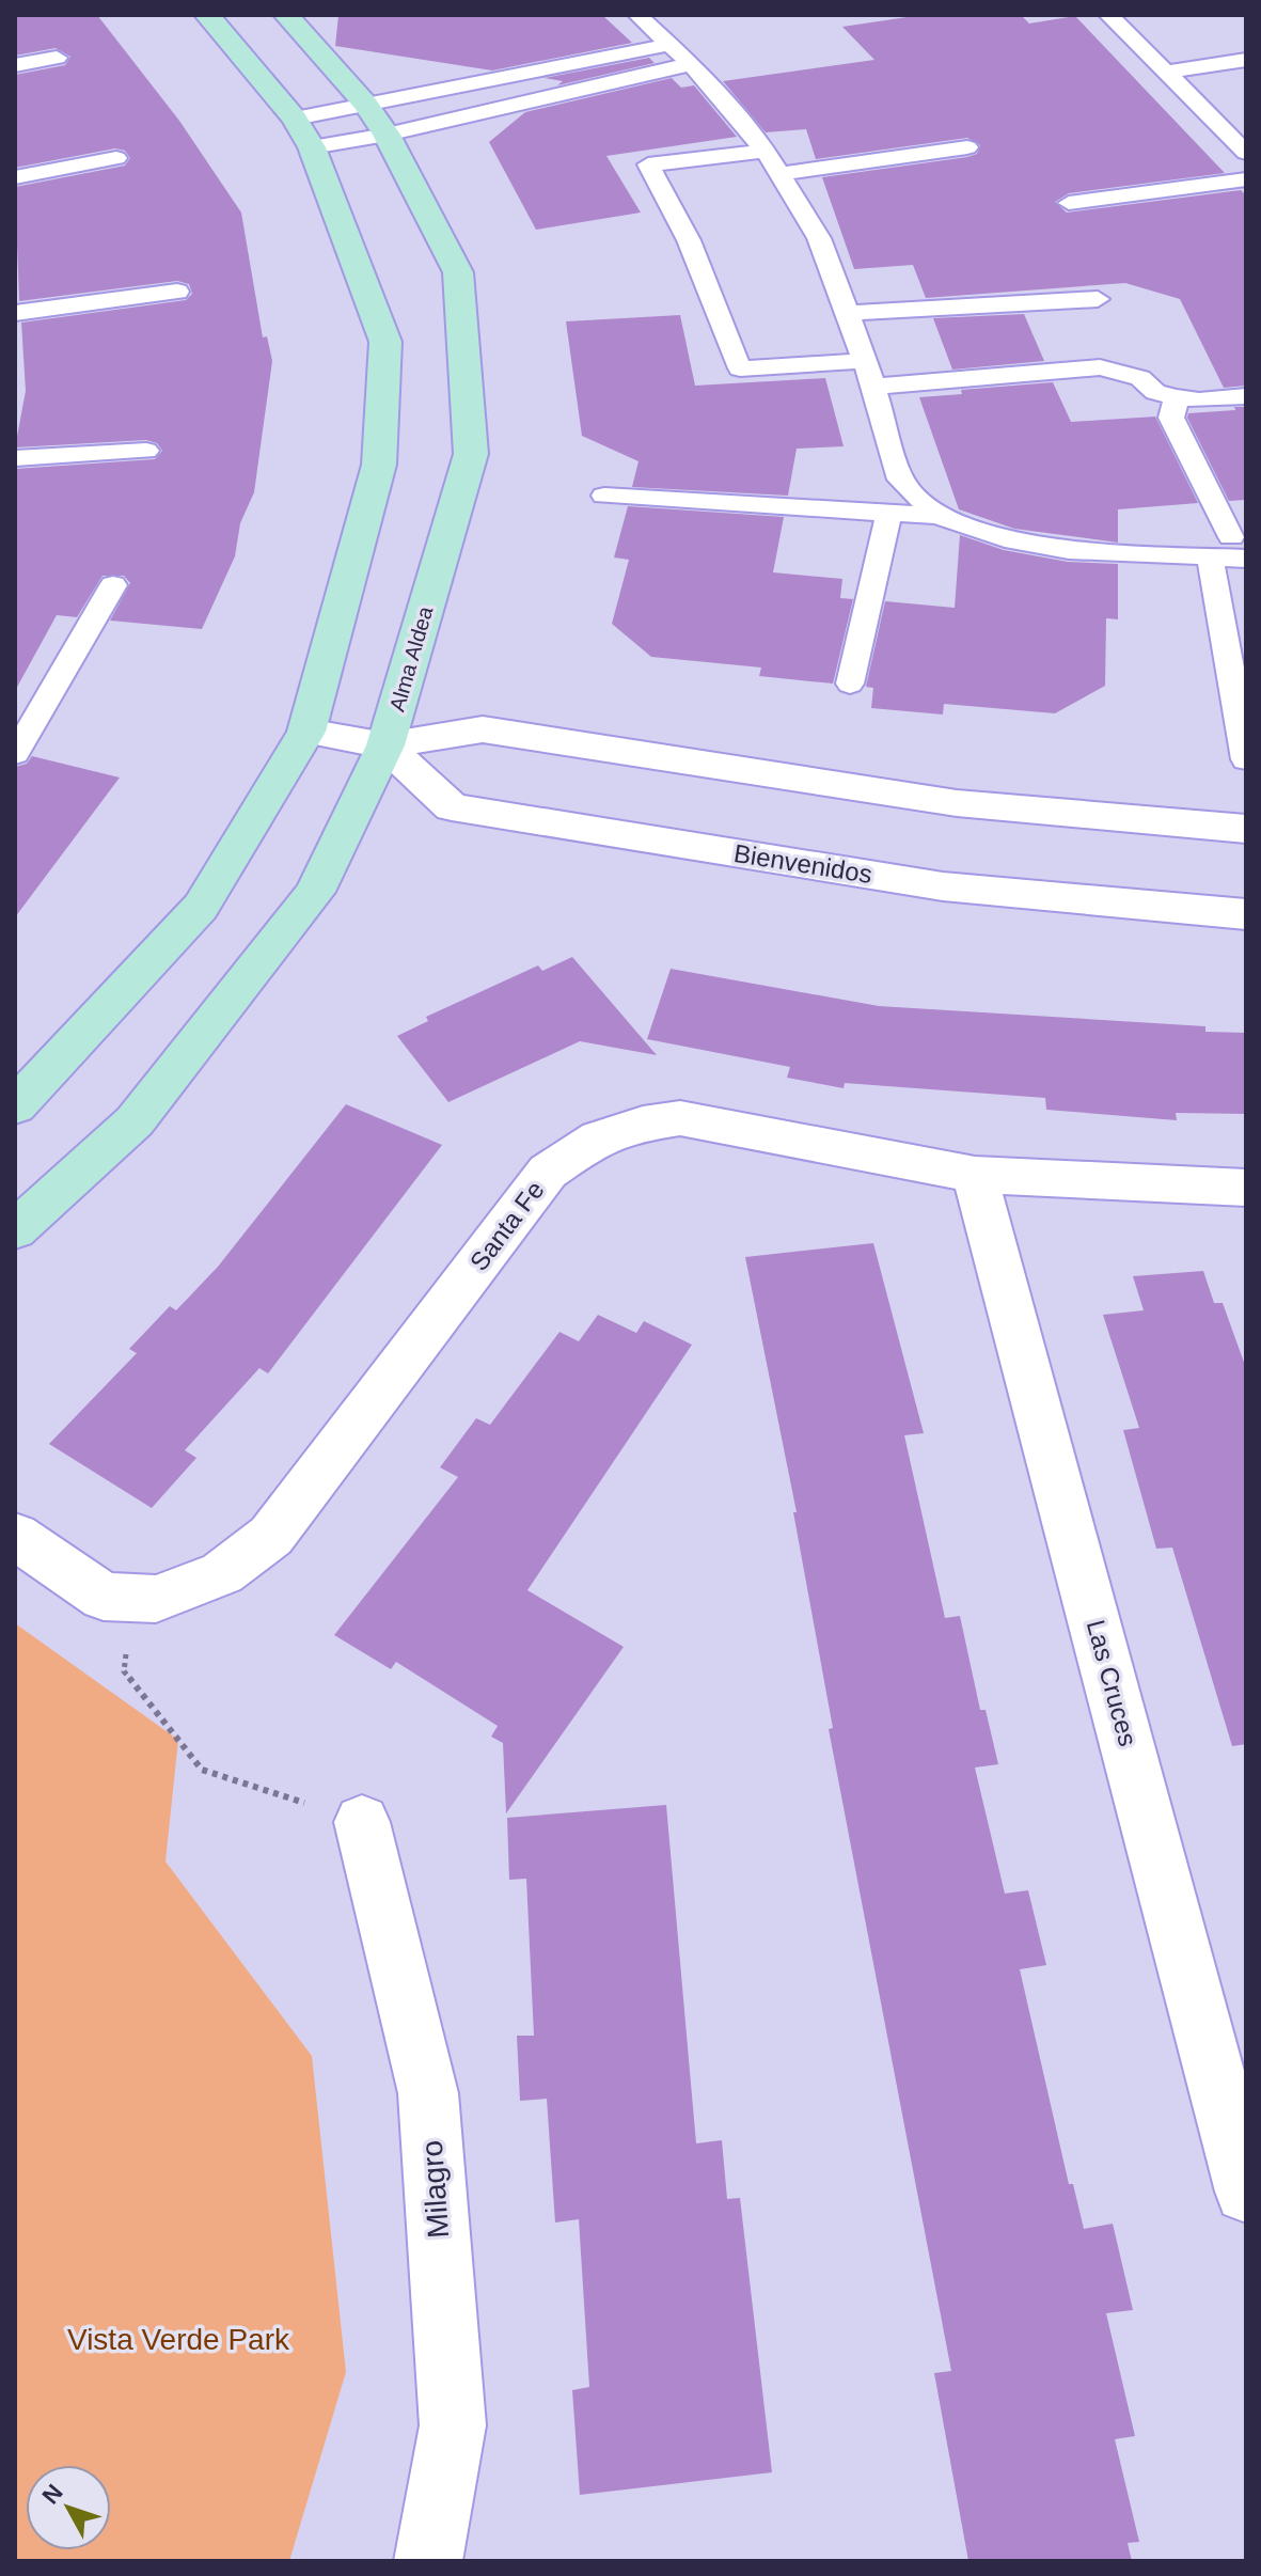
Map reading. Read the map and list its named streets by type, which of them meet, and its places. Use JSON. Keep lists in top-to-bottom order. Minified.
{"streets":{"main road":["Alma Aldea"],"street":["Bienvenidos","Santa Fe","Las Cruces","Milagro"]},"crossings":[["Alma Aldea","Bienvenidos"],["Santa Fe","Las Cruces"]],"parks":["Vista Verde Park"],"north":"top left"}
